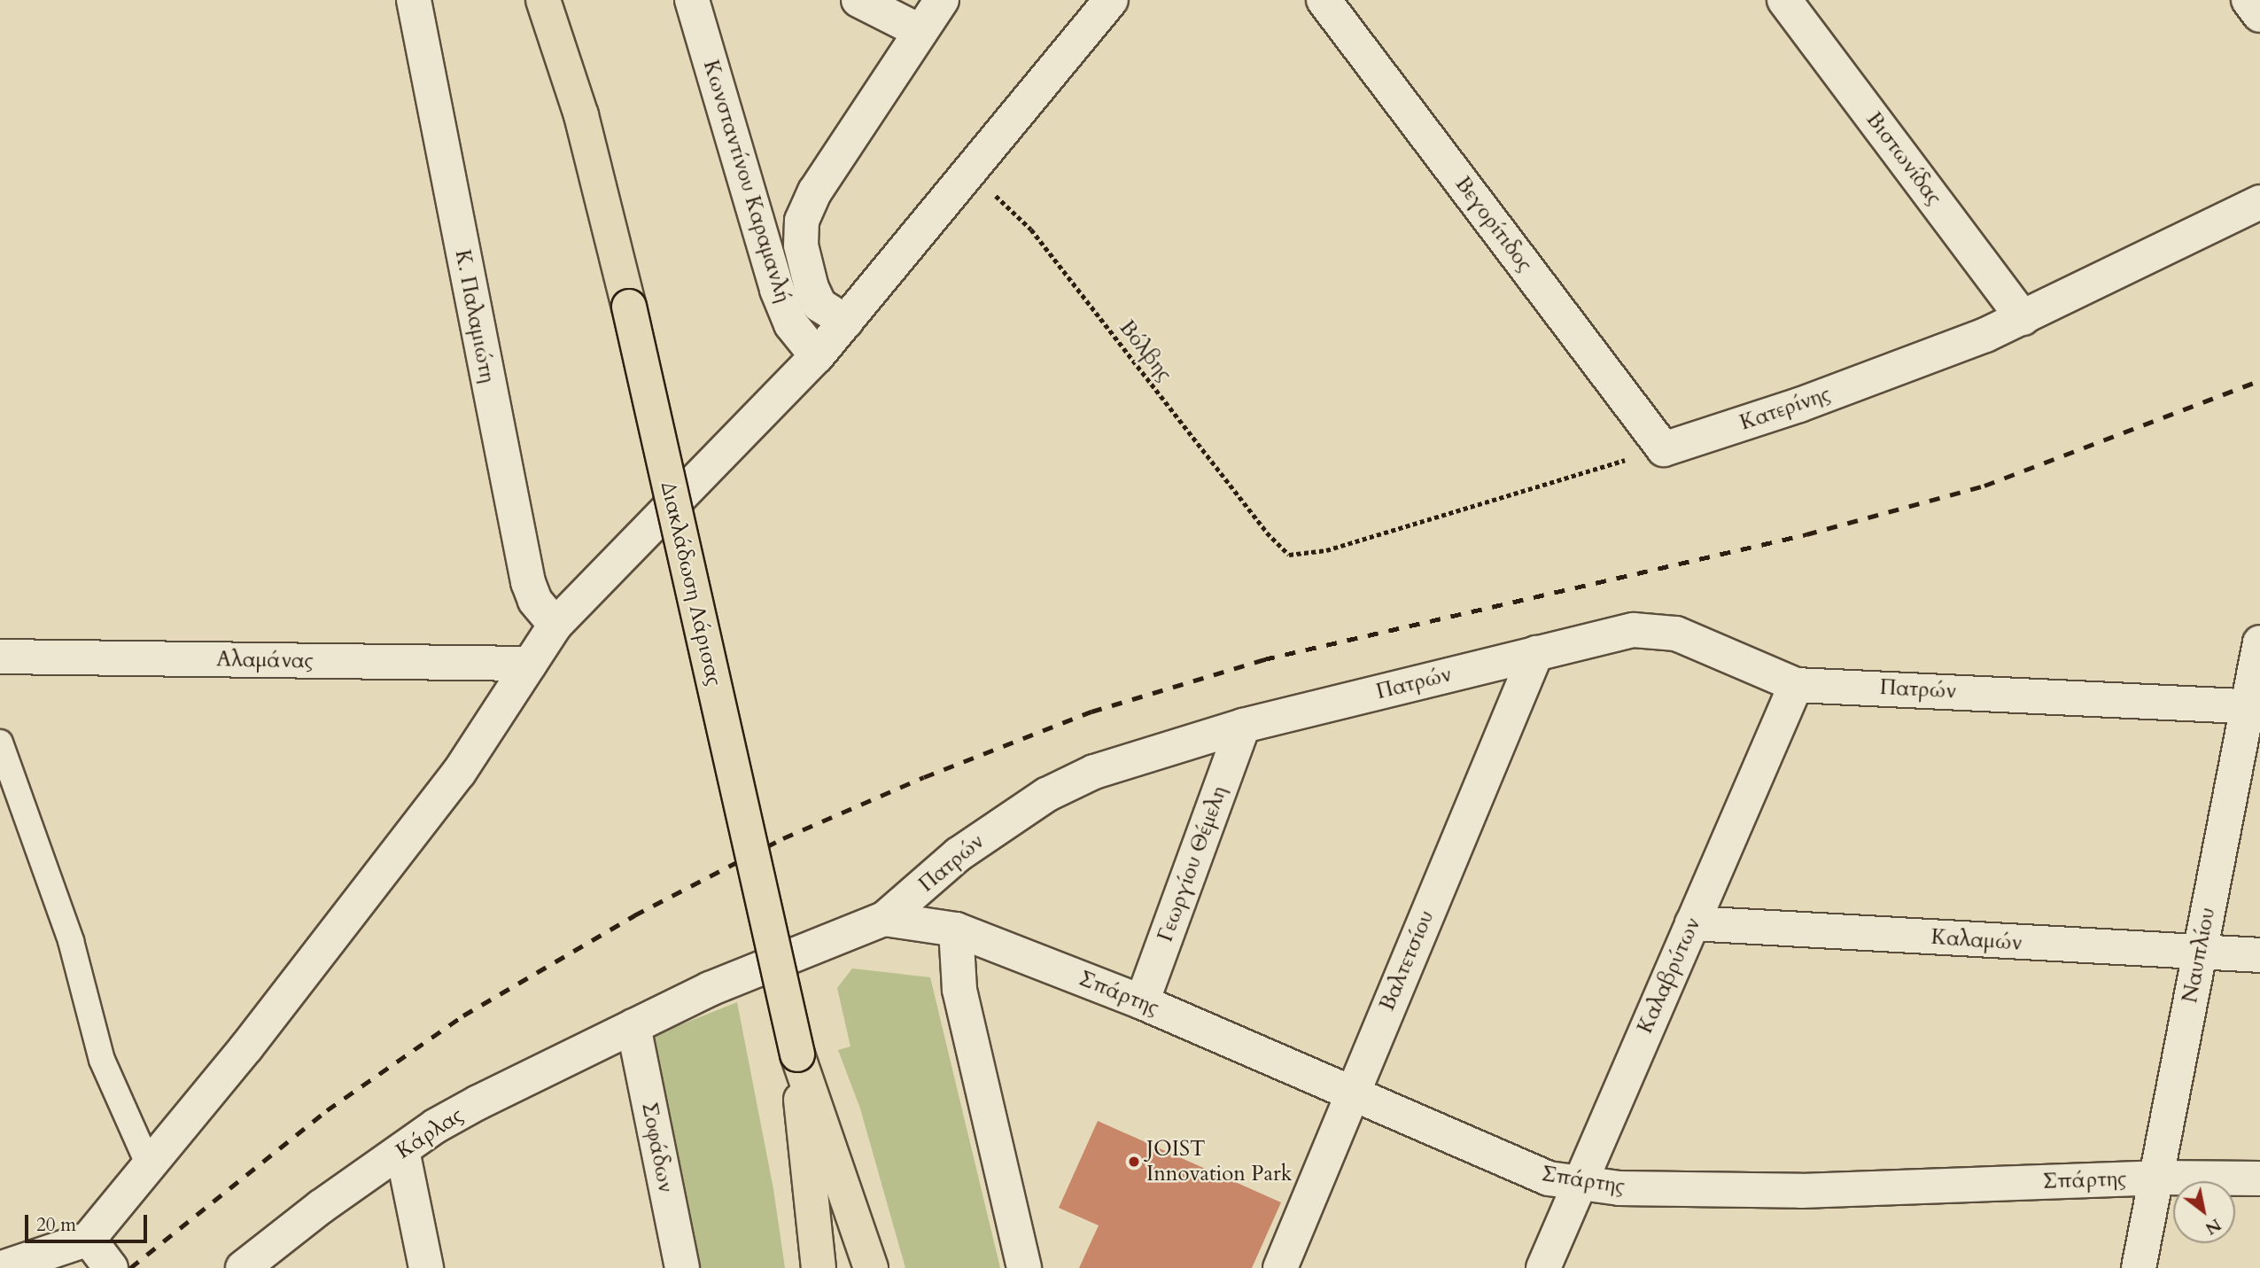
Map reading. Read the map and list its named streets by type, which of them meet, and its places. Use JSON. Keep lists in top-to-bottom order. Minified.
{"streets":{"main road":["Διακλάδωση Λάρισας"],"street":["Βιστωνίδας","Κωνσταντίνου Καραμανλή","Βεγορίτιδος","Κ. Παλαμιώτη","Κατερίνης","Αλαμάνας","Πατρών","Γεωργίου Θέμελη","Καλαμών","Ναυπλίου","Βαλτετσίου","Καλαβρύτων","Σπάρτης","Κάρλας","Σοφάδων"],"path":["Βόλβης"]},"crossings":[["Βιστωνίδας","Κατερίνης"],["Βεγορίτιδος","Βόλβης"],["Βεγορίτιδος","Κατερίνης"],["Βόλβης","Κατερίνης"],["Πατρών","Γεωργίου Θέμελη"],["Πατρών","Ναυπλίου"],["Πατρών","Βαλτετσίου"],["Πατρών","Καλαβρύτων"],["Πατρών","Σπάρτης"],["Πατρών","Κάρλας"],["Πατρών","Σοφάδων"],["Γεωργίου Θέμελη","Σπάρτης"],["Καλαμών","Ναυπλίου"],["Καλαμών","Καλαβρύτων"],["Ναυπλίου","Σπάρτης"],["Βαλτετσίου","Σπάρτης"],["Καλαβρύτων","Σπάρτης"],["Κάρλας","Σοφάδων"]],"places":["JOIST Innovation Park"],"scale_bar":"20 m","north":"bottom right"}
